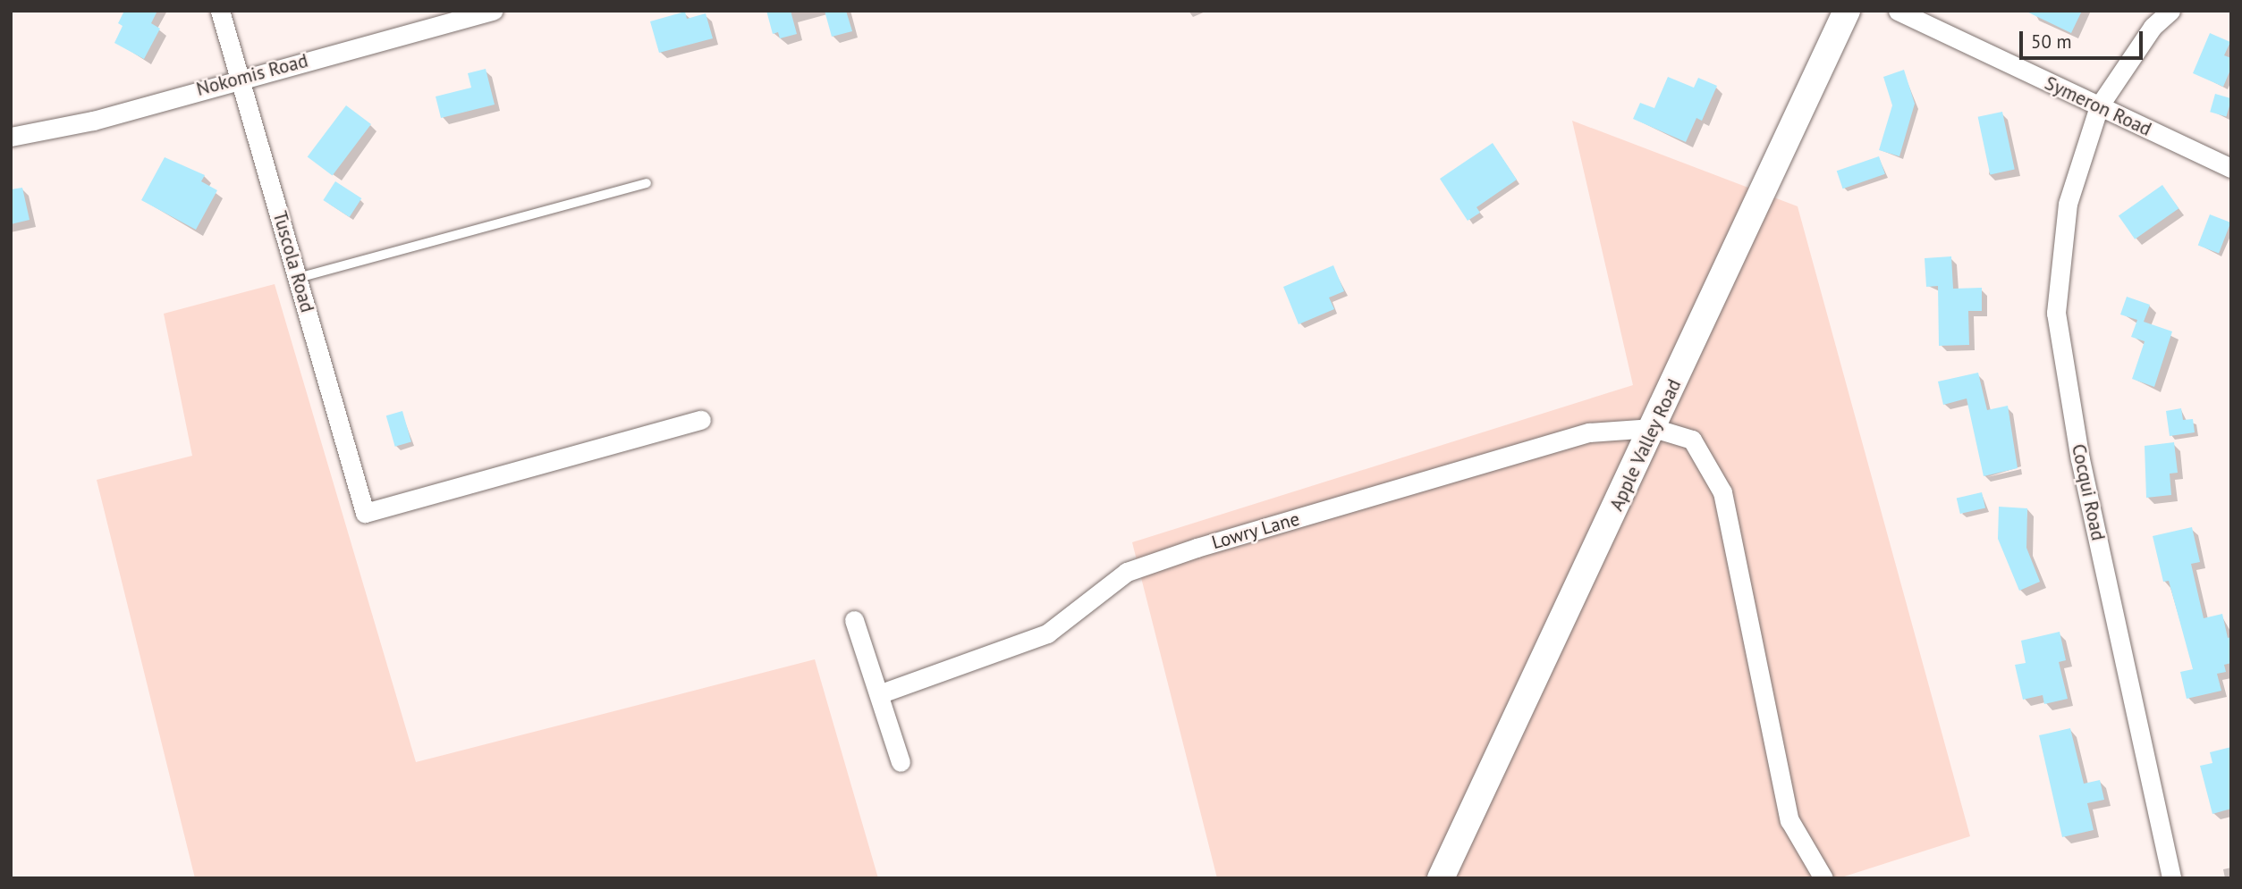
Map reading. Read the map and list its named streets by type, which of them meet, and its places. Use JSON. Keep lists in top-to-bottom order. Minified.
{"streets":{"main road":["Apple Valley Road"],"street":["Nokomis Road","Symeron Road","Tuscola Road","Cocqui Road","Lowry Lane"]},"crossings":[["Nokomis Road","Tuscola Road"],["Symeron Road","Cocqui Road"],["Apple Valley Road","Lowry Lane"]],"scale_bar":"50 m"}
